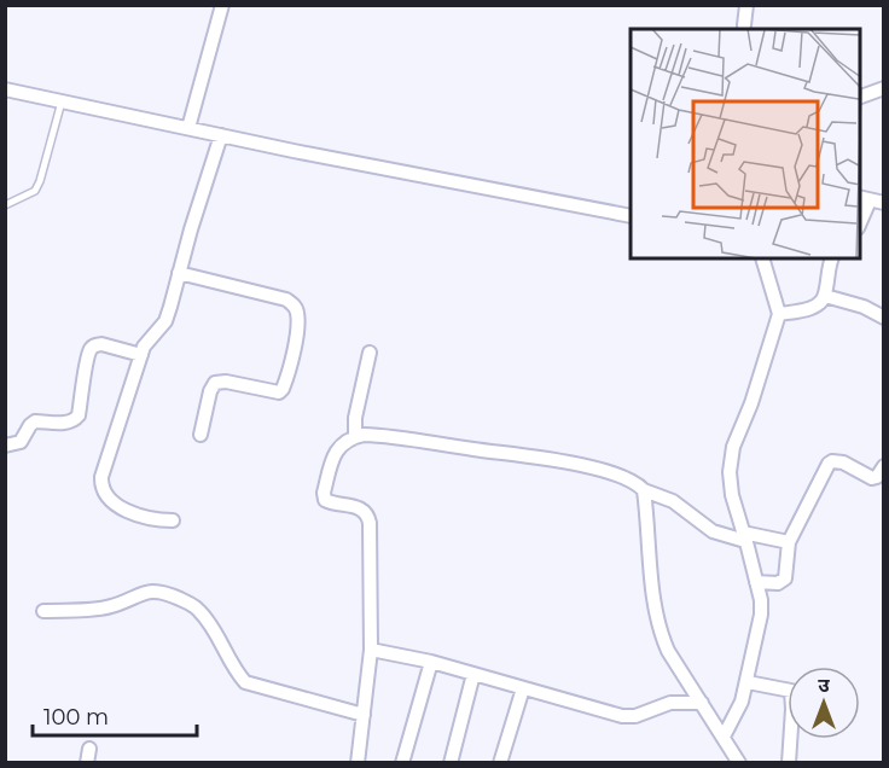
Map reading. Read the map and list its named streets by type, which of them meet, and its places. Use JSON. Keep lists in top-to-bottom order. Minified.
{"scale_bar":"100 m","north":"top"}
